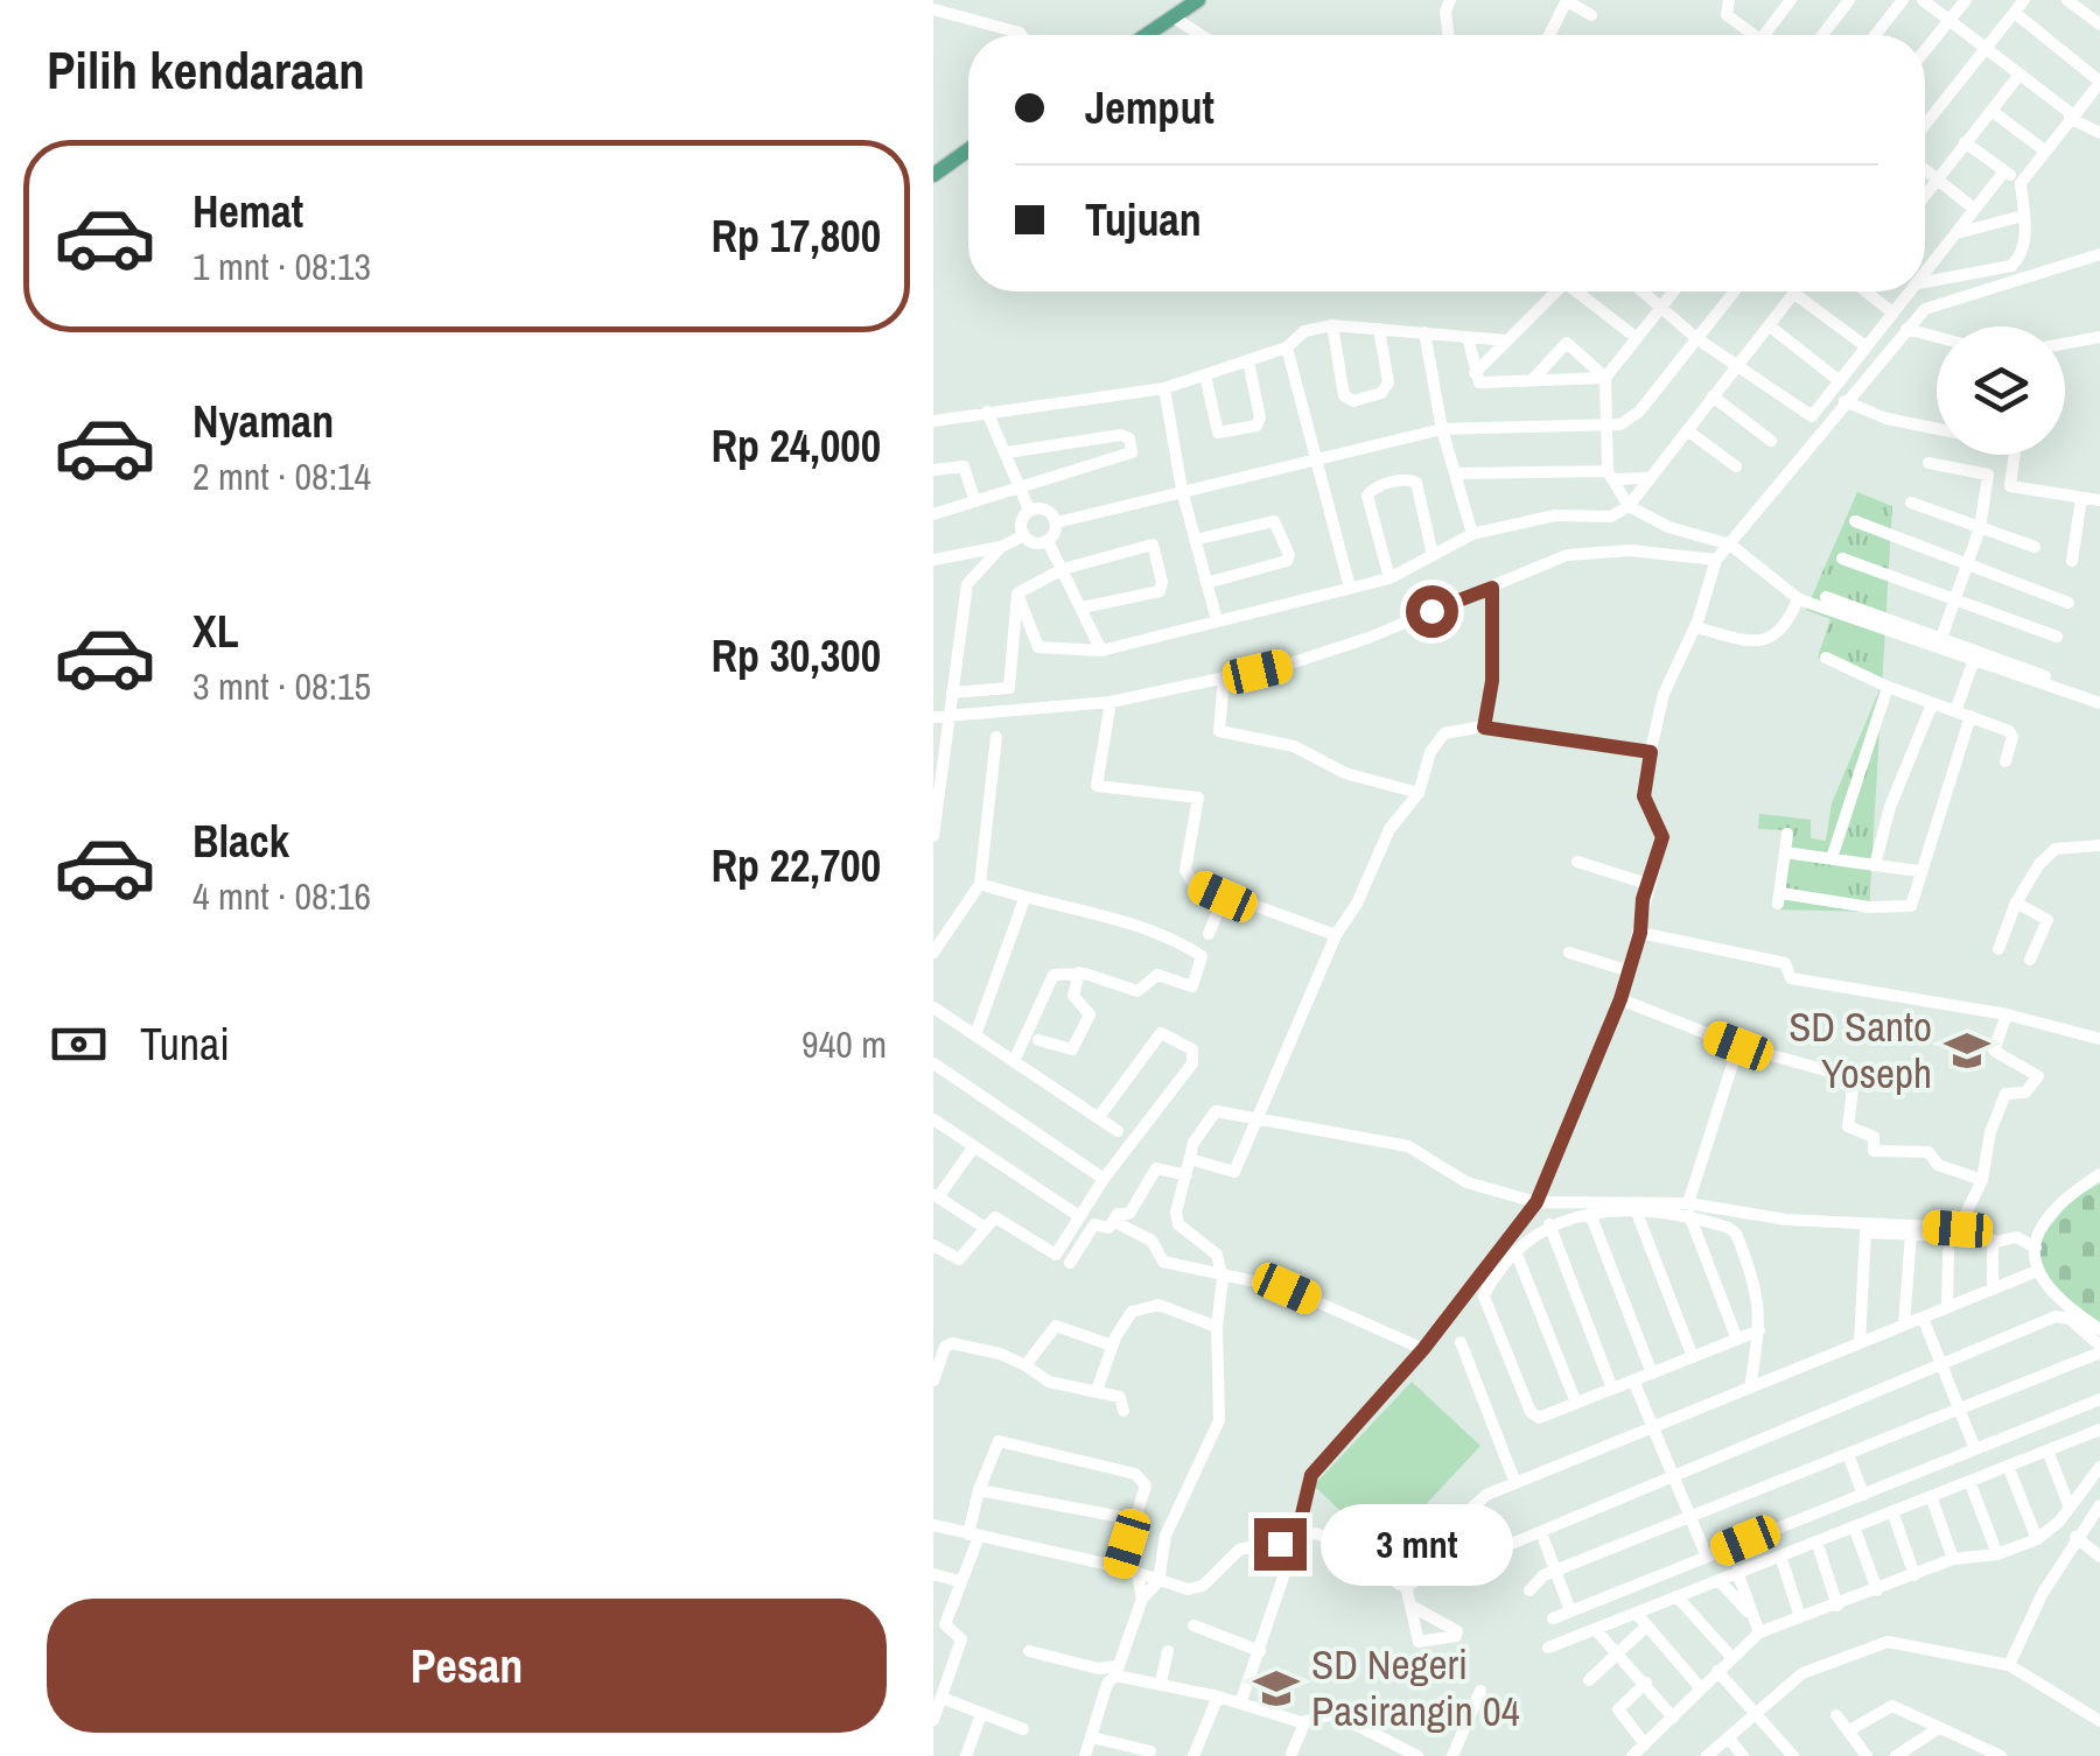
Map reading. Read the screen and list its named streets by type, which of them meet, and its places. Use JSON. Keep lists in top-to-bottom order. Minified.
{"places":{"school or university":["SD Santo Yoseph","SD Negeri Pasirangin 04"]},"page":{"heading":"Pilih kendaraan","banner":["Jemput","Tujuan"],"list":[{"name":"Hemat","note":"1 mnt · 08:13","value":"Rp 17,800"},{"name":"Nyaman","note":"2 mnt · 08:14","value":"Rp 24,000"},{"name":"XL","note":"3 mnt · 08:15","value":"Rp 30,300"},{"name":"Black","note":"4 mnt · 08:16","value":"Rp 22,700"}],"pay":["Tunai","940 m"],"bubble":"3 mnt","buttons":"Pesan"}}
